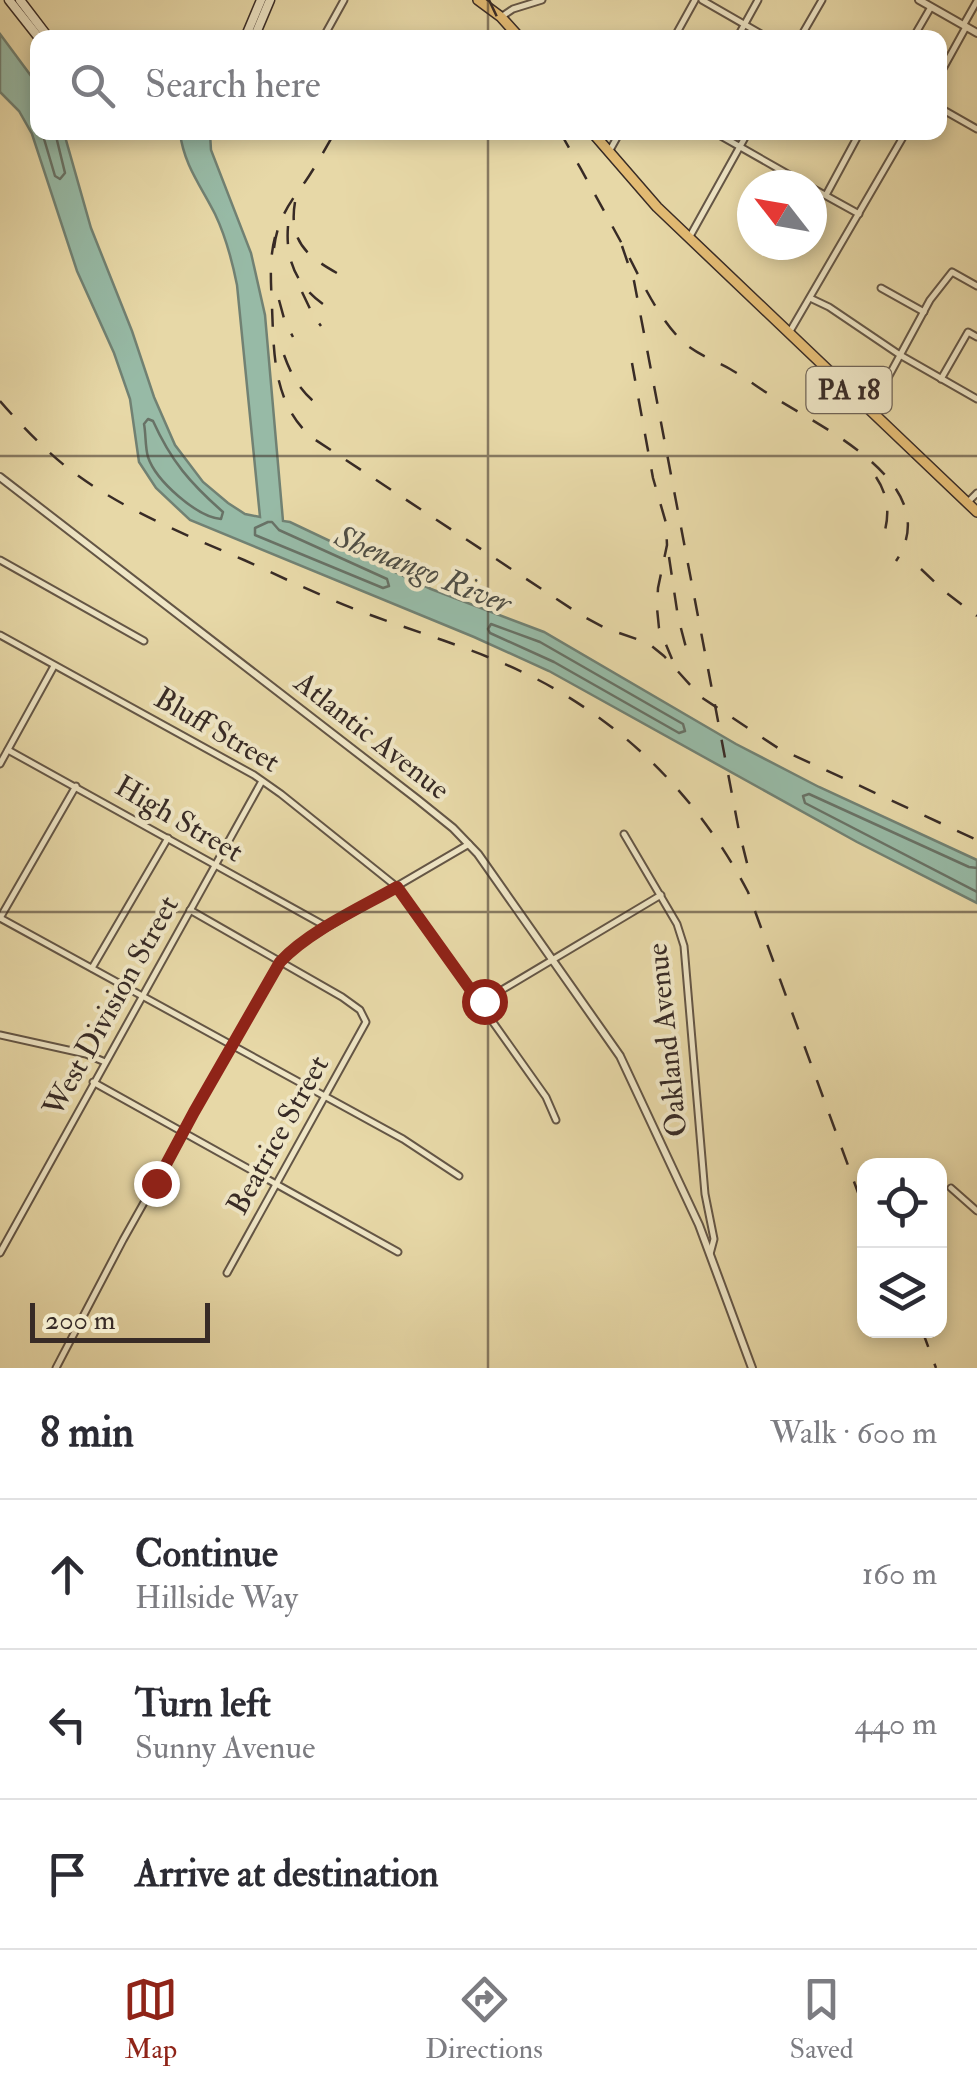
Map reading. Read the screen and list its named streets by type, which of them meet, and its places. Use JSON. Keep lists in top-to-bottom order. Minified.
{"streets":{"main road":["PA 18"],"street":["Bluff Street","Atlantic Avenue","High Street","West Division Street","Oakland Avenue","Beatrice Street"]},"crossings":[["Bluff Street","West Division Street"],["Atlantic Avenue","Oakland Avenue"],["High Street","West Division Street"]],"water":["Shenango River"],"scale_bar":"200 m","north":"top left","page":{"search":"Search here","scale":"200 m","heading":["8 min","Walk · 600 m"],"list":[["Continue","Hillside Way","160 m"],["Turn left","Sunny Avenue","440 m"],"Arrive at destination"],"nav":["Map","Directions","Saved"]}}
